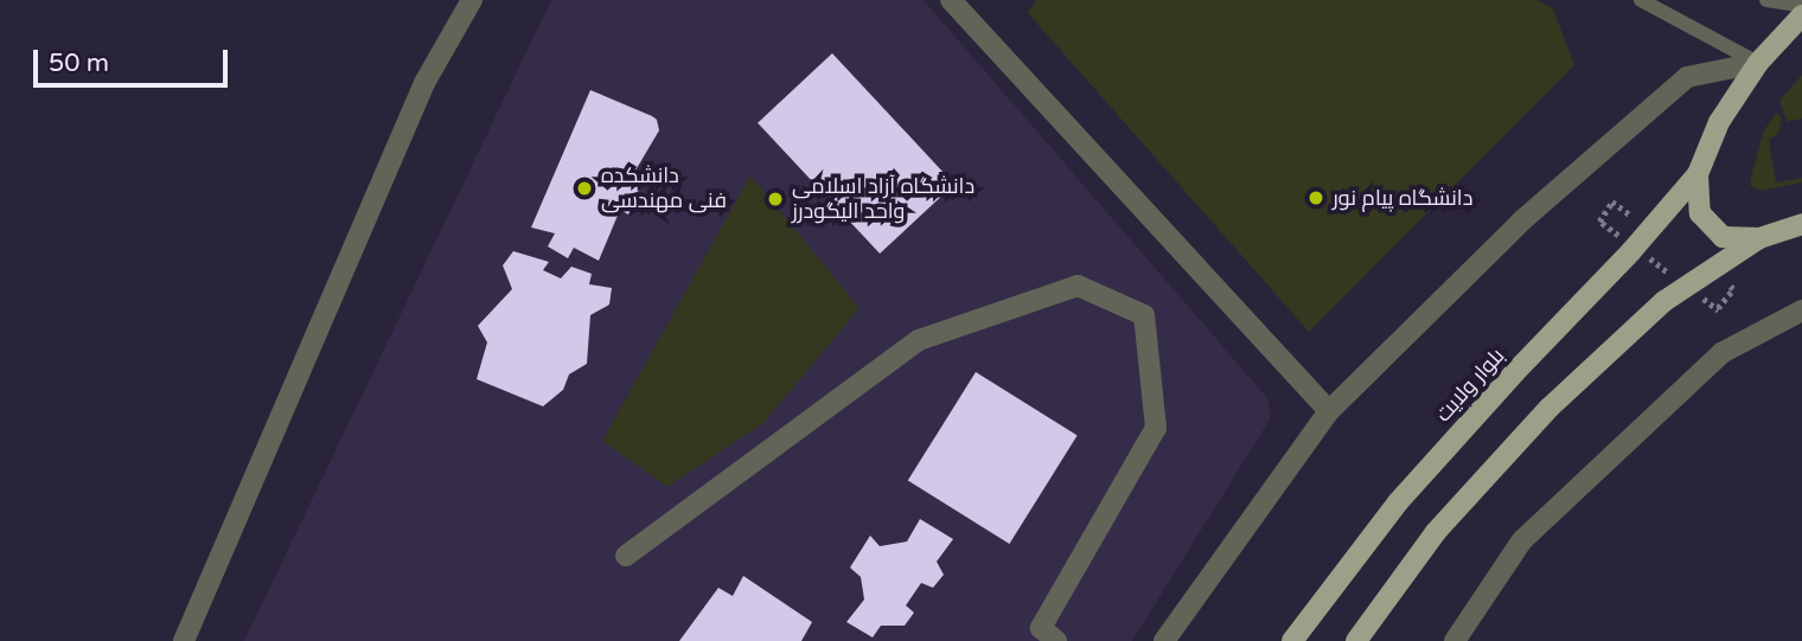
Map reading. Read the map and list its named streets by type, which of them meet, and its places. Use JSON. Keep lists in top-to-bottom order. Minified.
{"streets":{"main road":["بلوار ولایت"]},"places":["دانشکده فنی مهندسی","دانشگاه پیام نور","دانشگاه آزاد اسلامی واحد الیگودرز"],"scale_bar":"50 m"}
